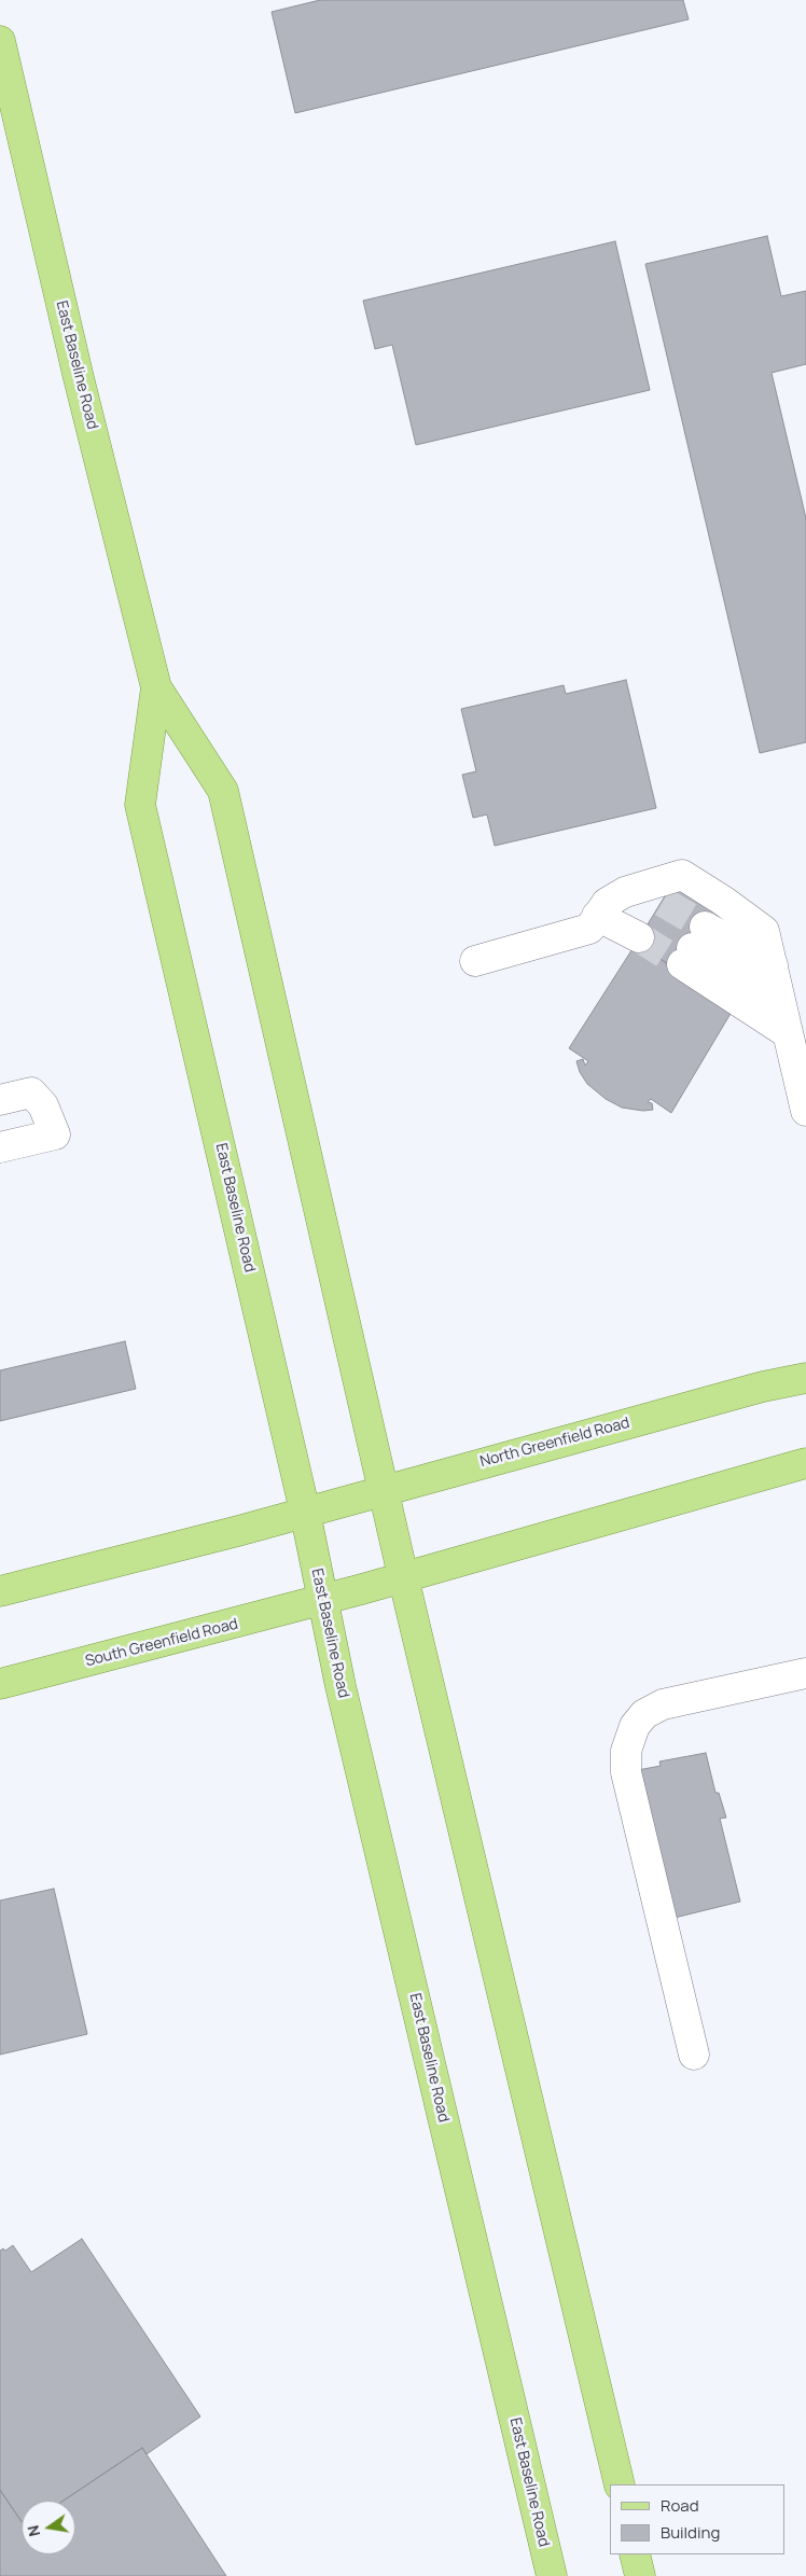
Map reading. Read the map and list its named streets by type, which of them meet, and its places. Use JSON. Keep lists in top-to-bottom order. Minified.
{"streets":{"main road":["East Baseline Road","North Greenfield Road","South Greenfield Road"]},"crossings":[["East Baseline Road","North Greenfield Road"],["East Baseline Road","South Greenfield Road"]],"legend":["Road","Building"],"north":"left"}
